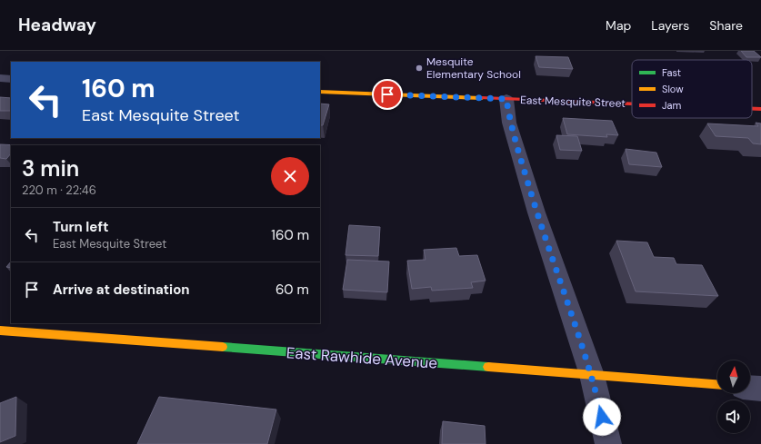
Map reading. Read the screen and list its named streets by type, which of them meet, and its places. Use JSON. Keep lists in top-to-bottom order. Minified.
{"streets":{"street":["East Mesquite Street","East Rawhide Avenue"]},"places":["Mesquite Elementary School"],"legend":["Fast","Slow","Jam"],"north":"top","page":{"header":"Headway","nav":["Map","Layers","Share"],"turn":["160 m","East Mesquite Street"],"heading":["3 min","220 m · 22:46"],"list":[{"name":"Turn left","note":"East Mesquite Street","value":"160 m"},{"name":"Arrive at destination","value":"60 m"}]}}
